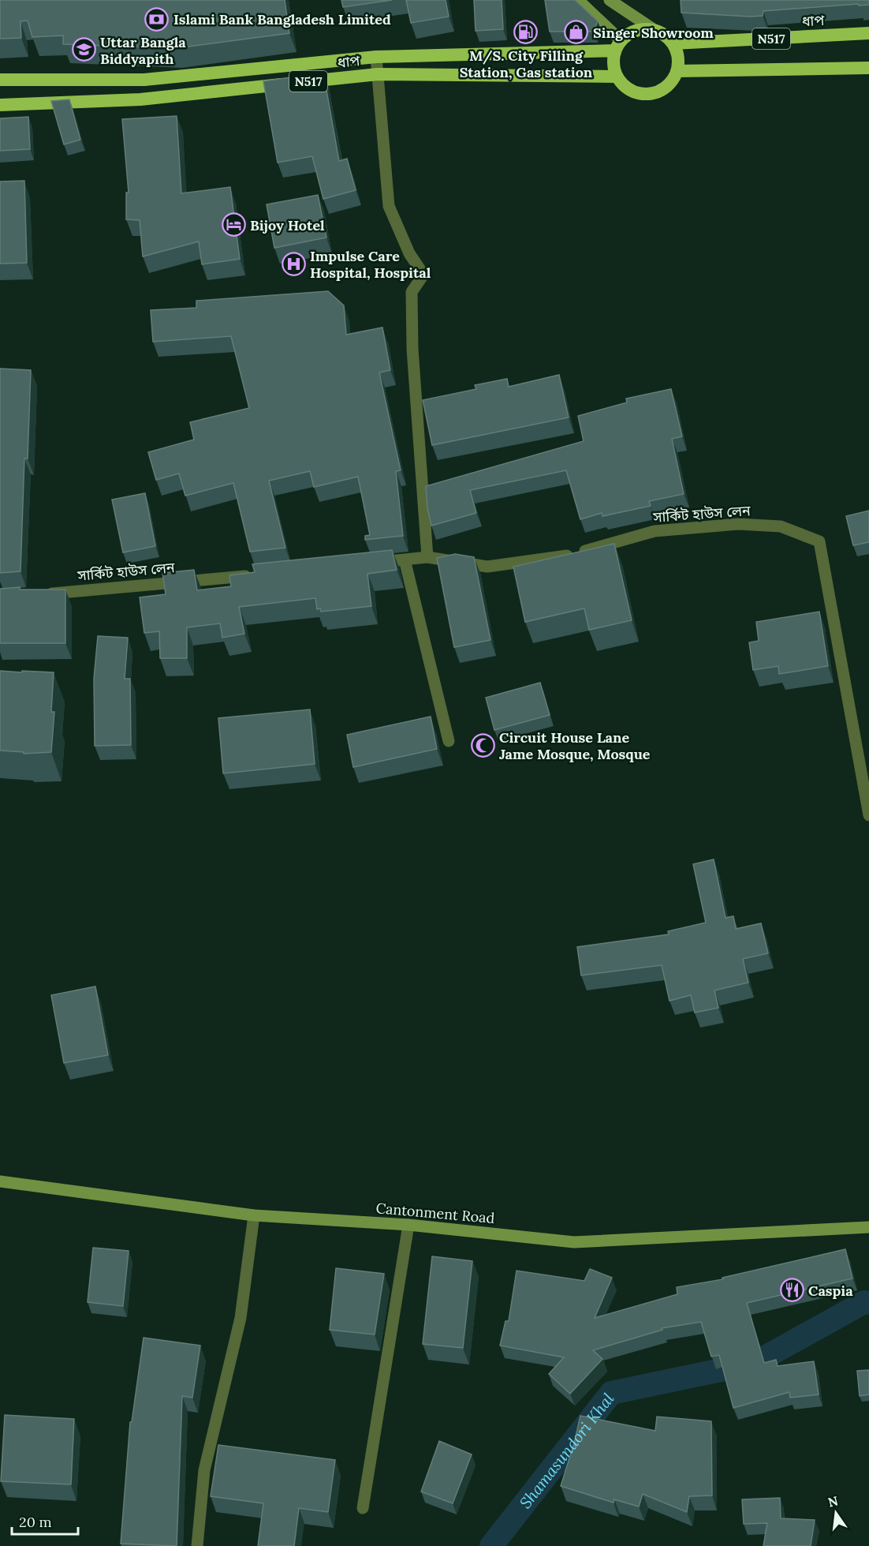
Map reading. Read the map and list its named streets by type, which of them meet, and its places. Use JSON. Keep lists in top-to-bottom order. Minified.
{"streets":{"highway":["ধাপ","N517"],"main road":["Cantonment Road"],"street":["সার্কিট হাউস লেন"]},"crossings":[["ধাপ","N517"]],"water":["Shamasundori Khal"],"places":{"bank":["Islami Bank Bangladesh Limited"],"fuel station":["M/S. City Filling Station, Gas station"],"shop":["Singer Showroom"],"school or university":["Uttar Bangla Biddyapith"],"hotel":["Bijoy Hotel"],"hospital":["Impulse Care Hospital, Hospital"],"mosque":["Circuit House Lane Jame Mosque, Mosque"],"restaurant":["Caspia"]},"scale_bar":"20 m","north":"top"}
